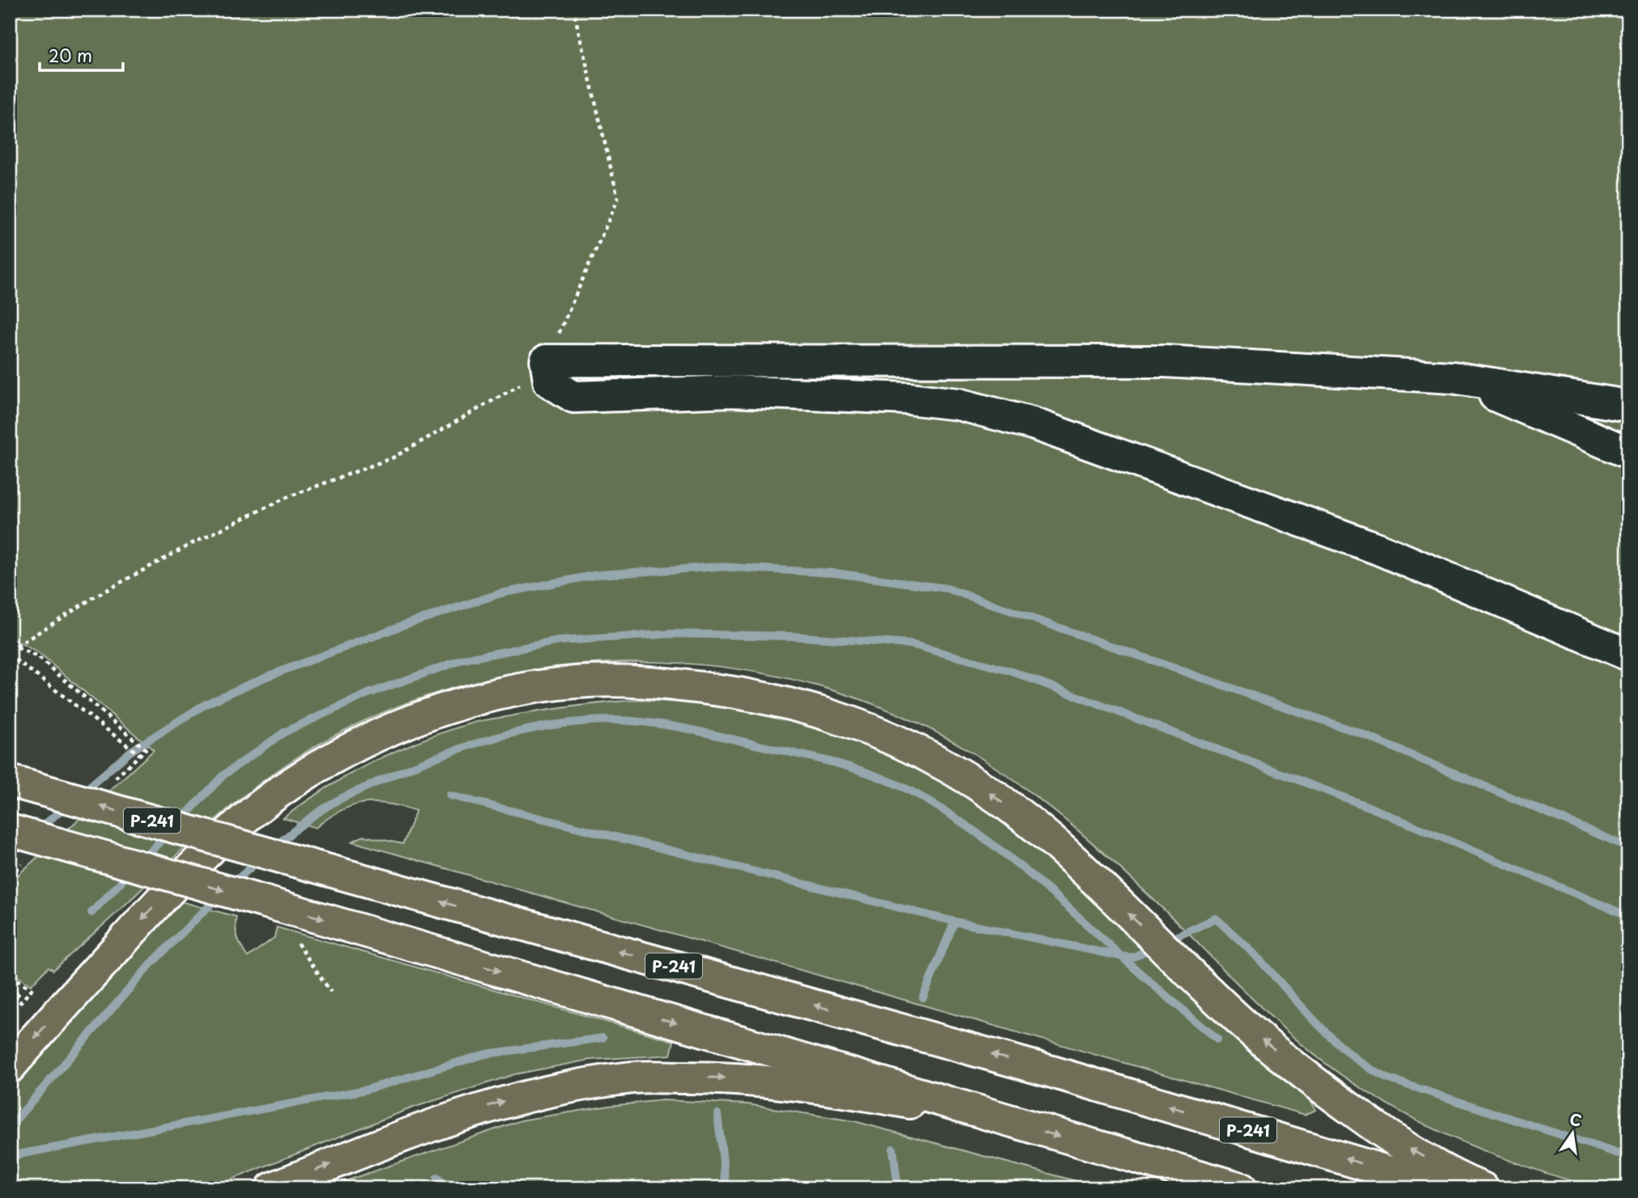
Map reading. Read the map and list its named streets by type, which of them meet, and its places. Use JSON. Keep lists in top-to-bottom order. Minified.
{"streets":{"main road":["Р-241"]},"scale_bar":"20 m","north":"top"}
